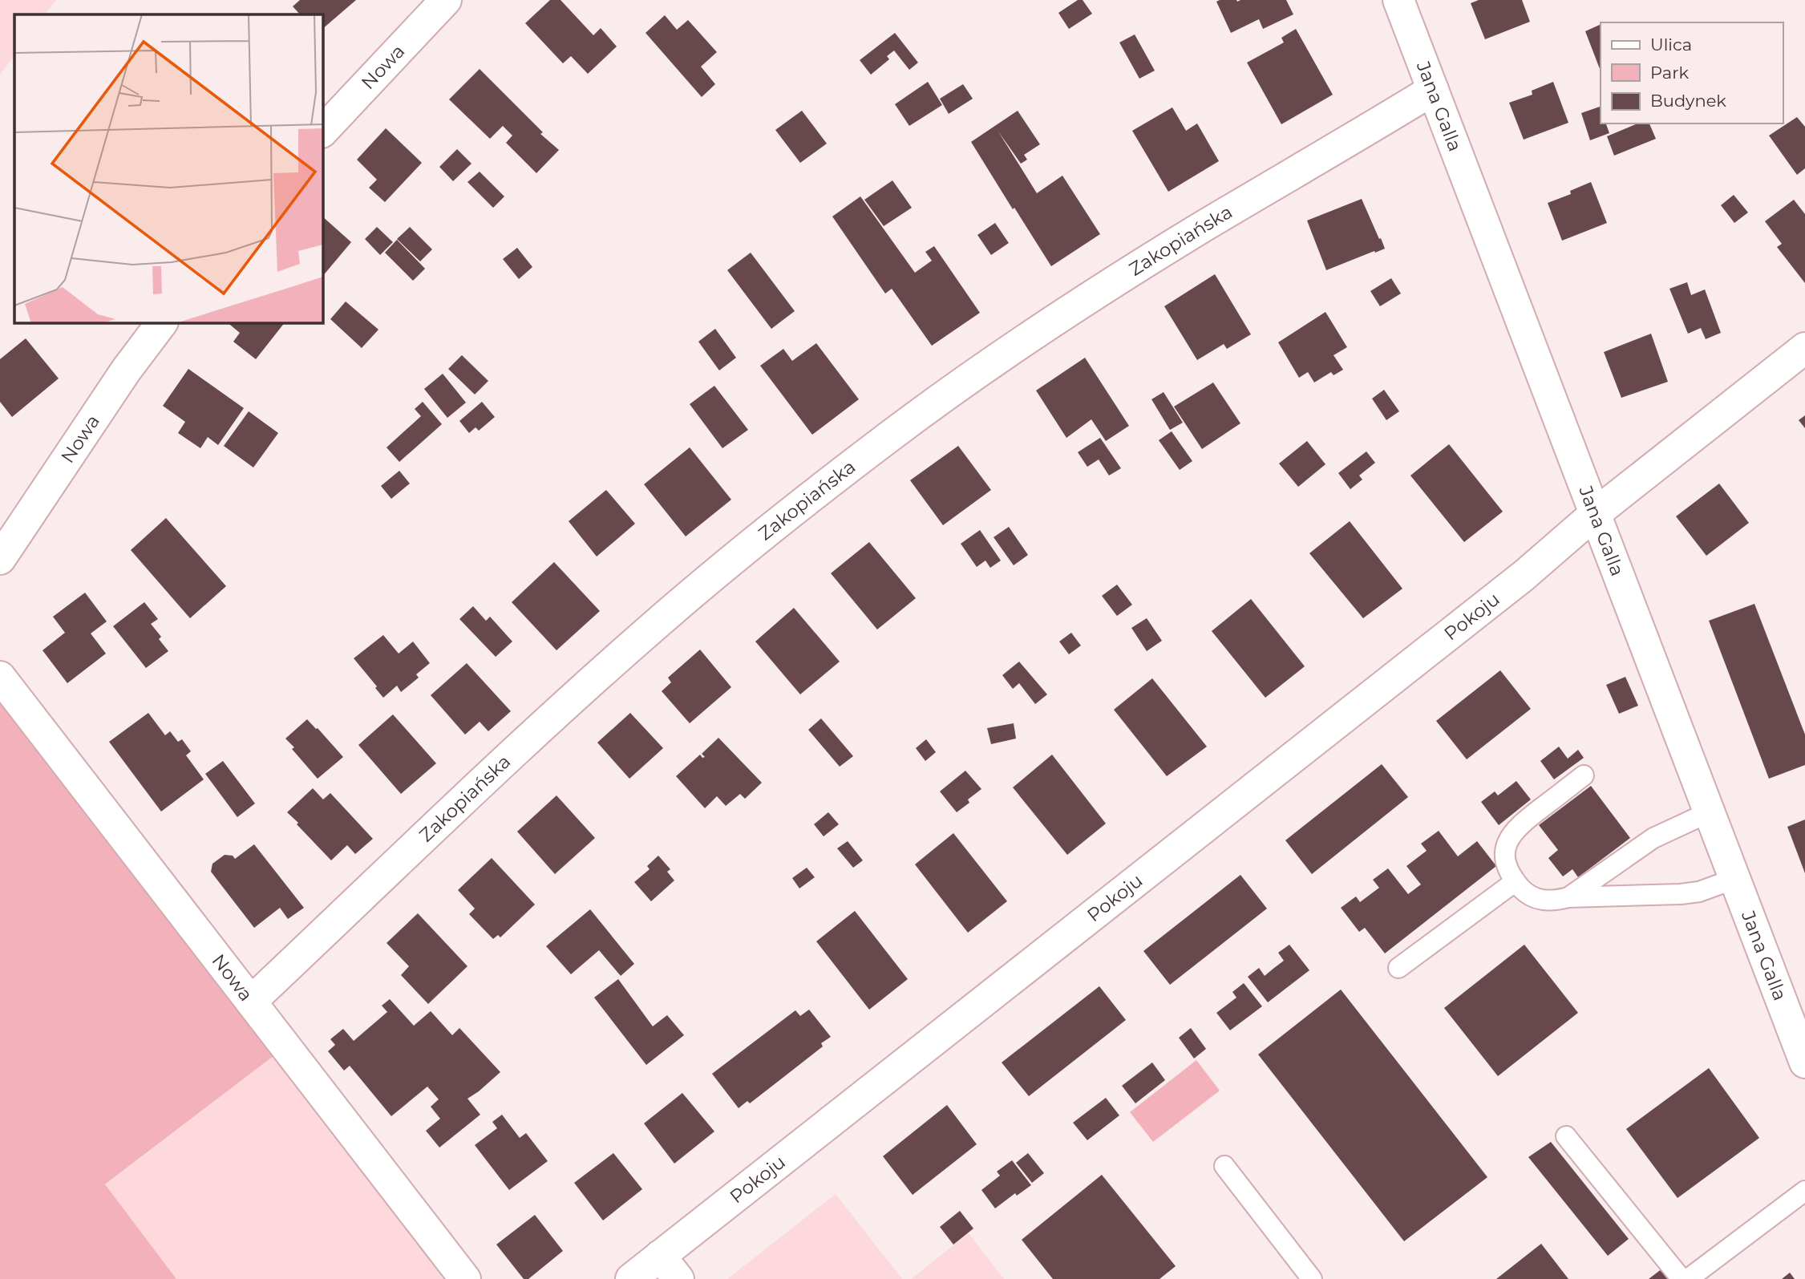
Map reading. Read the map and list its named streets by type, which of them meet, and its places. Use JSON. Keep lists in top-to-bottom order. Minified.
{"streets":{"street":["Nowa","Jana Galla","Zakopiańska","Pokoju"]},"crossings":[["Nowa","Zakopiańska"],["Jana Galla","Zakopiańska"],["Jana Galla","Pokoju"]],"legend":["Ulica","Park","Budynek"]}
